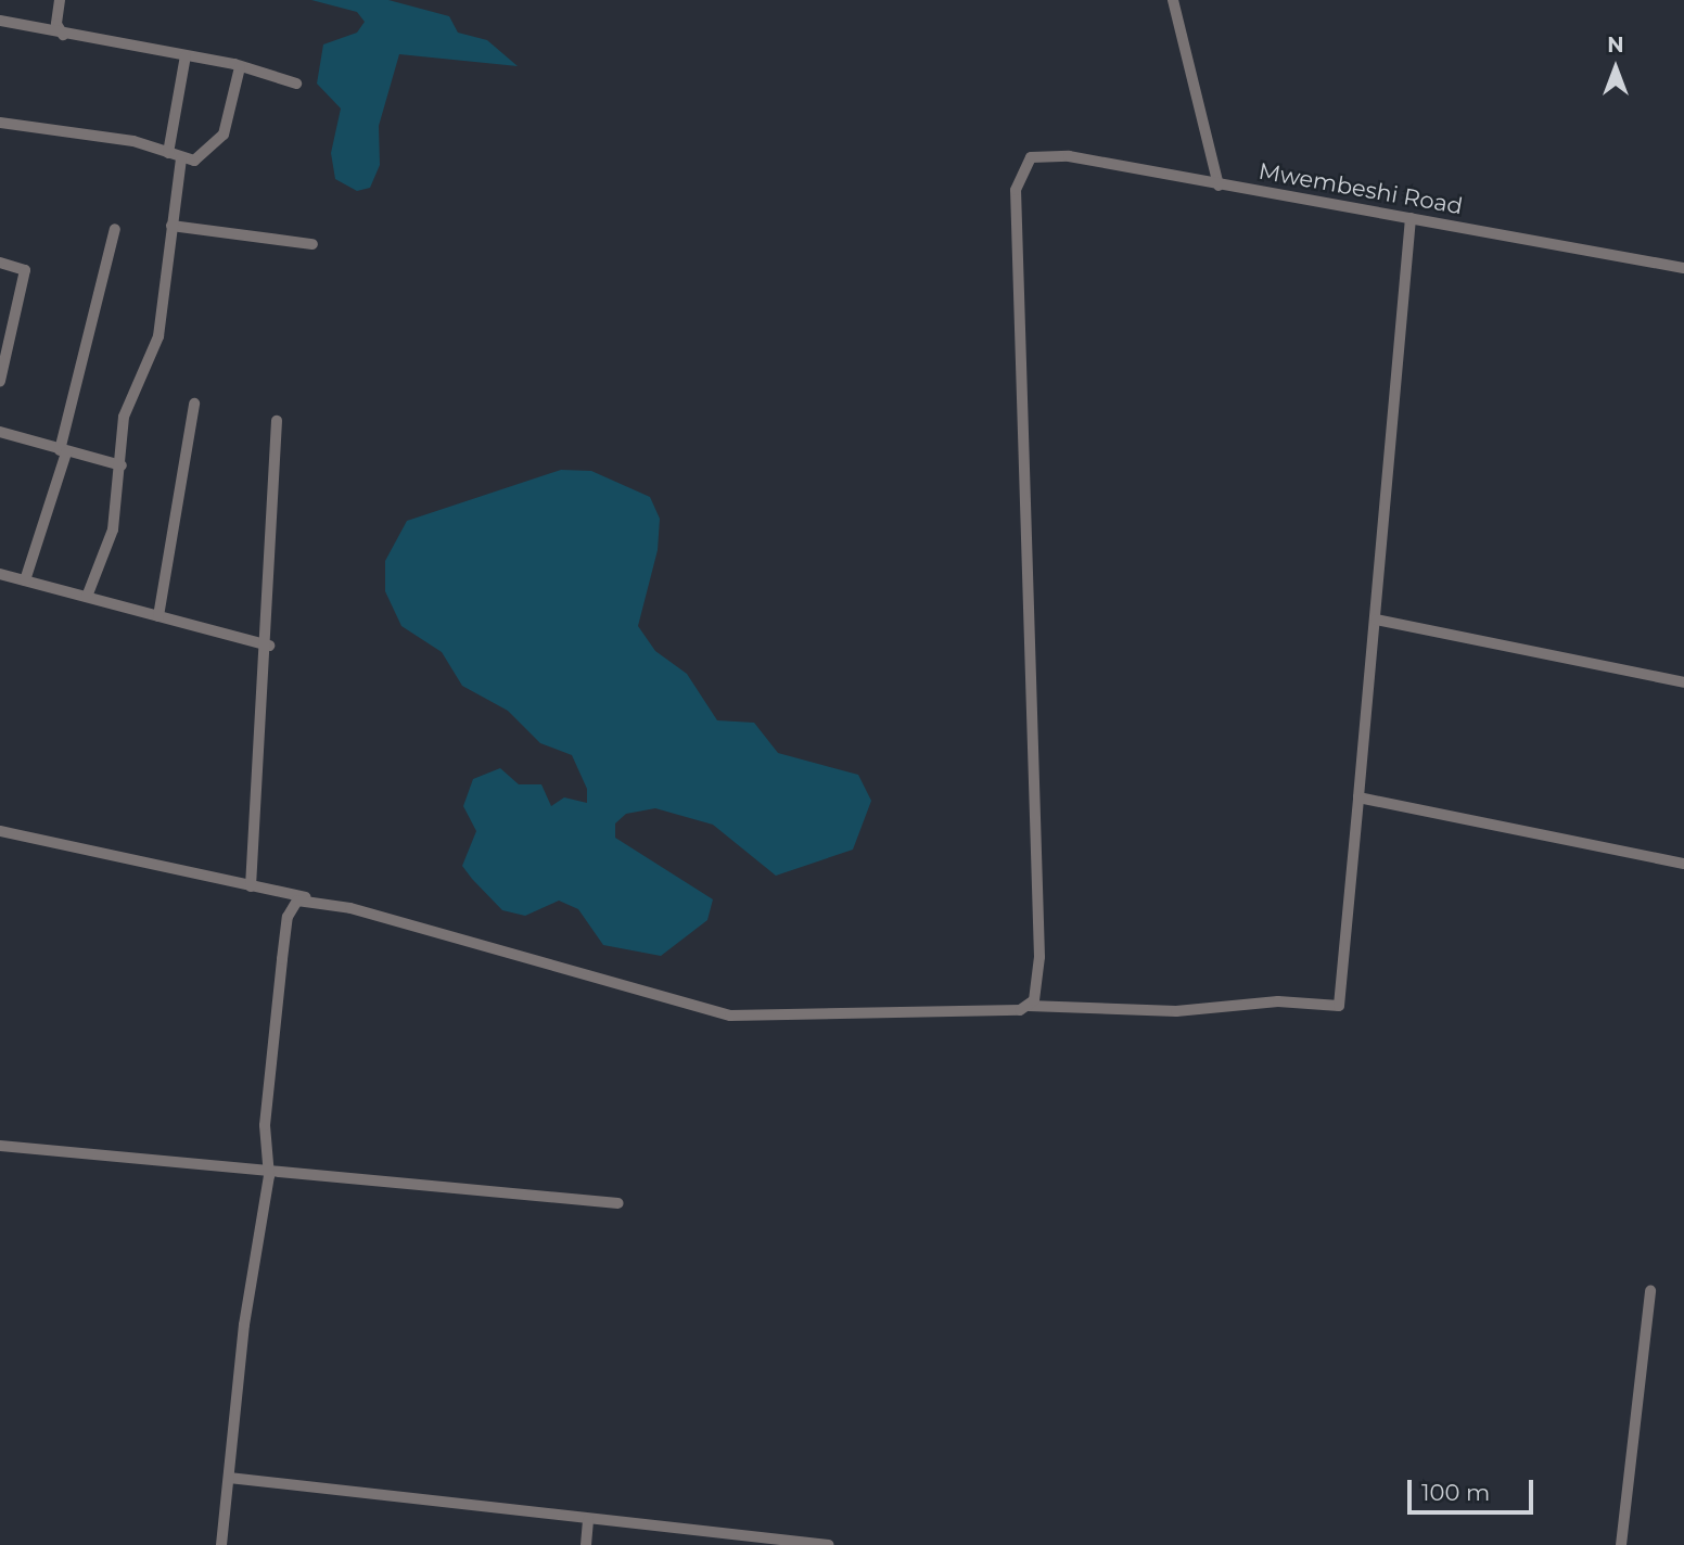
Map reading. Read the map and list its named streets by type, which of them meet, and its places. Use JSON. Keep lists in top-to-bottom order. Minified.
{"streets":{"street":["Mwembeshi Road"]},"scale_bar":"100 m","north":"top"}
